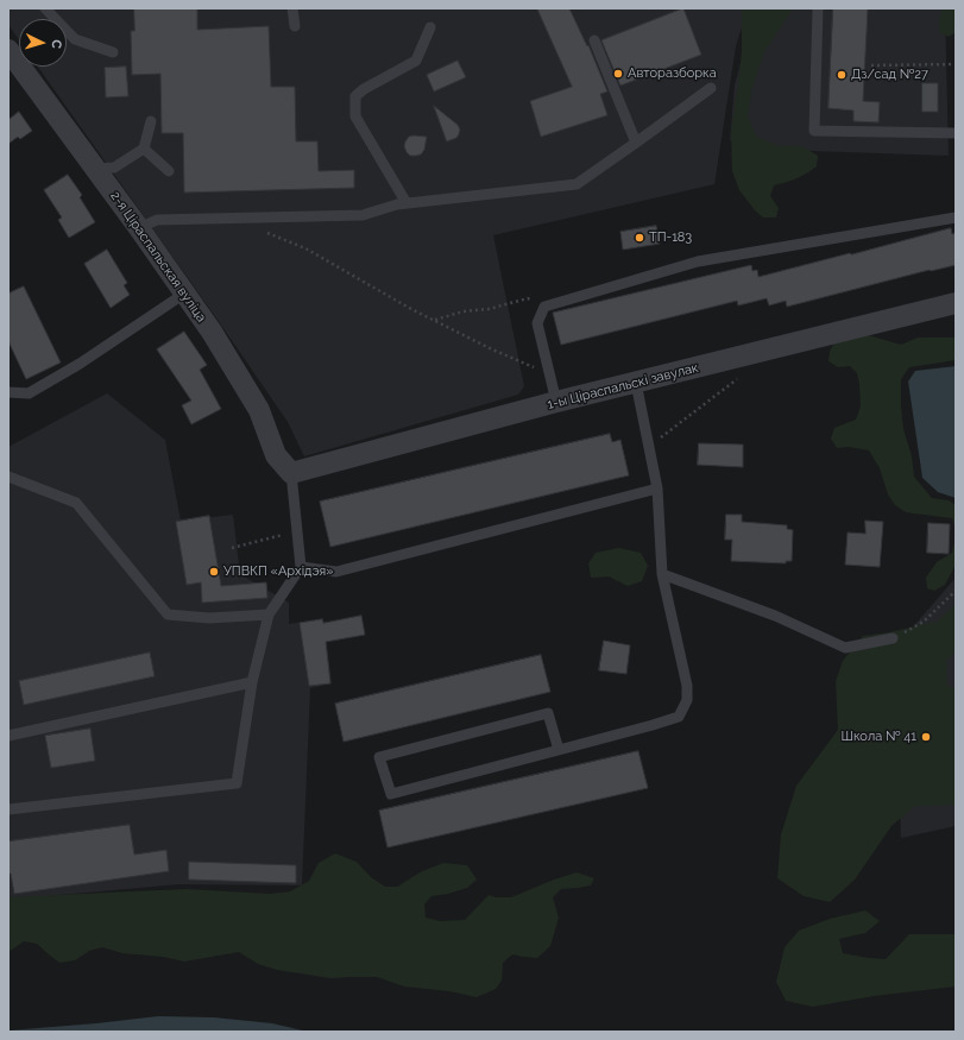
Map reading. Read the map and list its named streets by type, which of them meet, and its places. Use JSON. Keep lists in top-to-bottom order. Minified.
{"streets":{"street":["2-я Ціраспальская вуліца","1-ы Ціраспальскі завулак"]},"crossings":[["2-я Ціраспальская вуліца","1-ы Ціраспальскі завулак"]],"places":["Авторазборка","Дз/сад №27","ТП-183","УПВКП «Архідэя»","Школа № 41"],"north":"right"}
